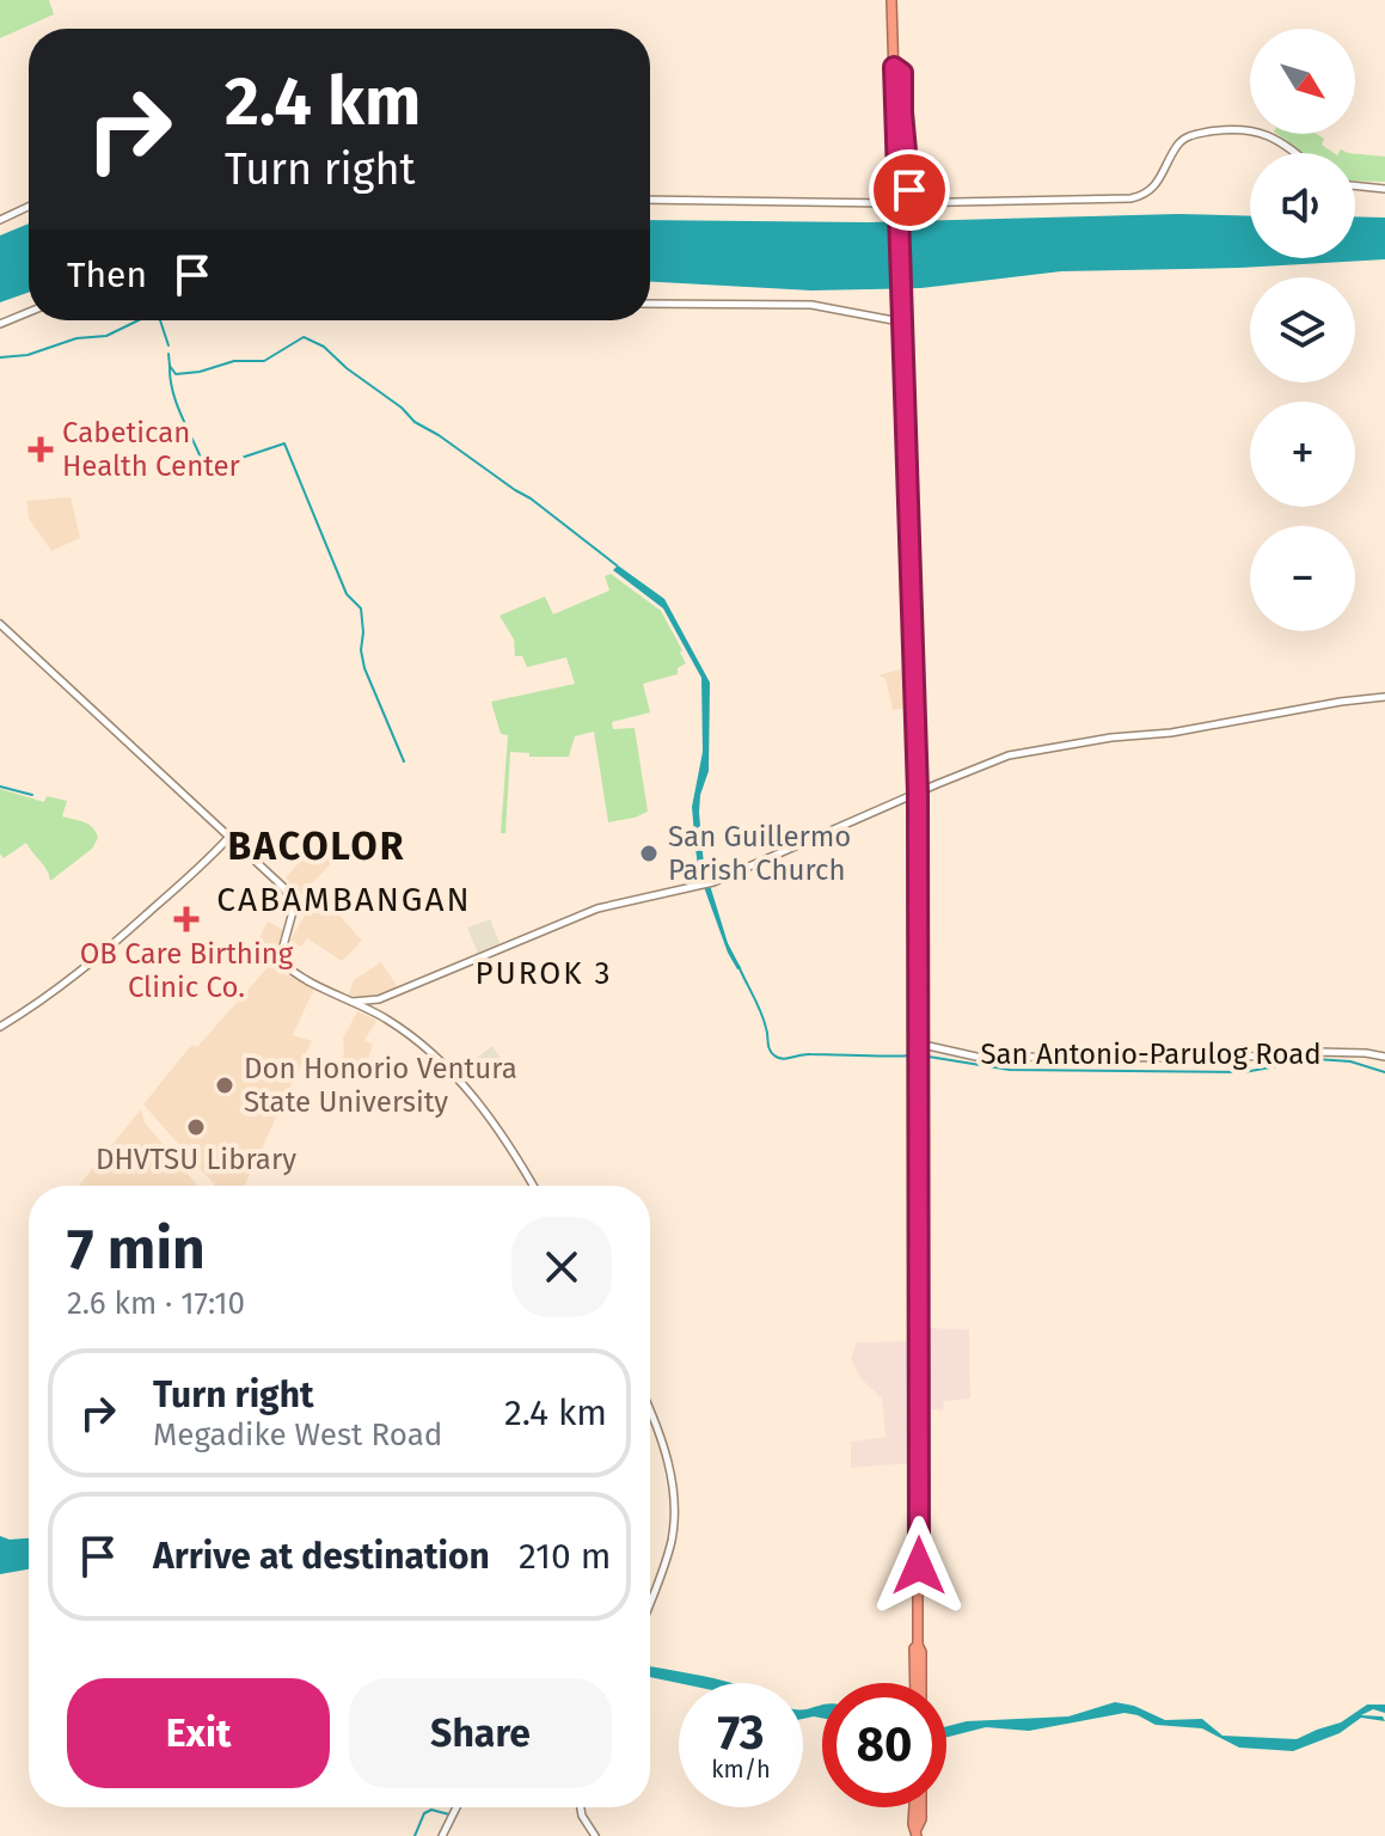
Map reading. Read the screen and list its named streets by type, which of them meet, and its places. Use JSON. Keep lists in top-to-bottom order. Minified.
{"streets":{"street":["San Antonio-Parulog Road"]},"districts":["BACOLOR","CABAMBANGAN","PUROK 3"],"places":{"health":["Cabetican Health Center","OB Care Birthing Clinic Co."],"other":["San Guillermo Parish Church","Don Honorio Ventura State University","DHVTSU Library"]},"north":"bottom right","page":{"map_buttons":["+","−"],"turn":["2.4 km","Turn right"],"then":"Then","heading":["7 min","2.6 km · 17:10"],"list":[{"name":"Turn right","note":"Megadike West Road","value":"2.4 km"},{"name":"Arrive at destination","value":"210 m"}],"buttons":["Exit","Share"],"speed":"73 km/h","limit":"80"}}
